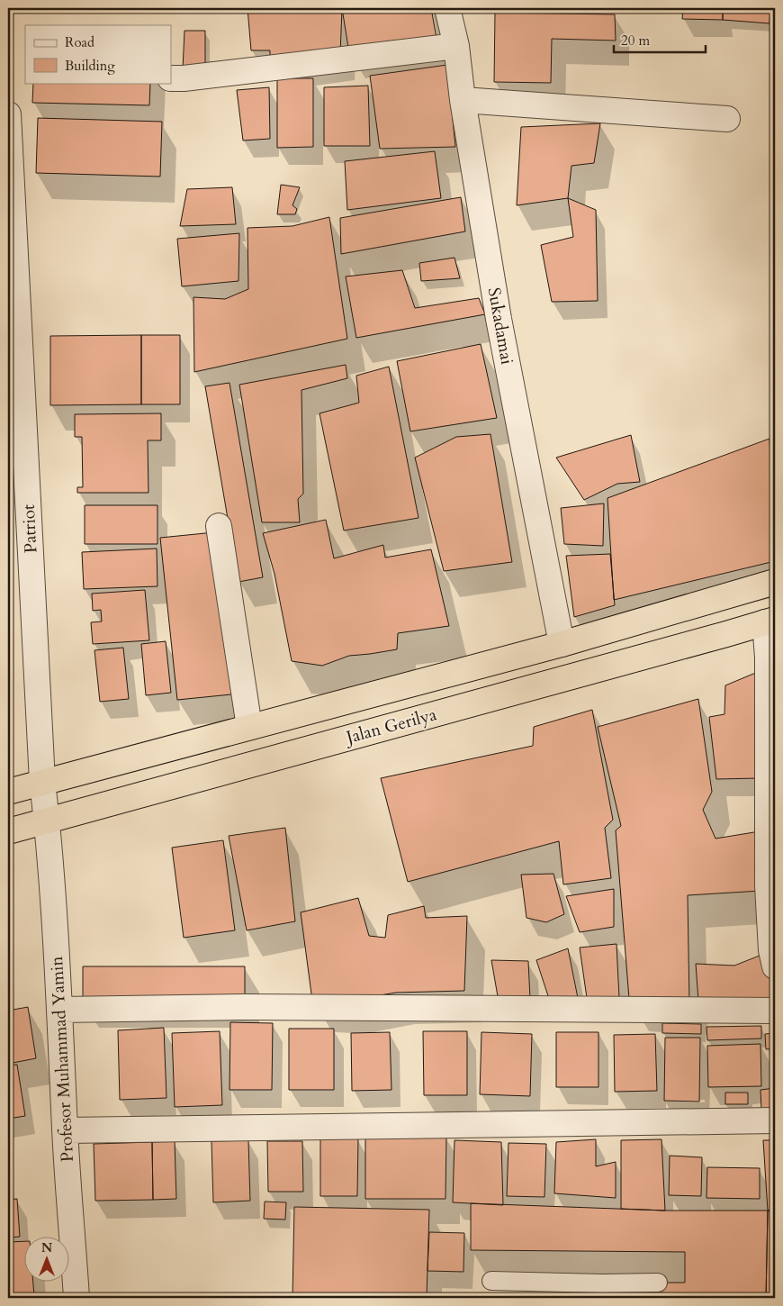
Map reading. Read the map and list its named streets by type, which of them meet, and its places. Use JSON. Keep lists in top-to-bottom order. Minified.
{"streets":{"highway":["Jalan Gerilya"],"street":["Sukadamai","Patriot","Profesor Muhammad Yamin"]},"crossings":[["Sukadamai","Jalan Gerilya"],["Patriot","Jalan Gerilya"],["Patriot","Profesor Muhammad Yamin"],["Jalan Gerilya","Profesor Muhammad Yamin"]],"legend":["Road","Building"],"scale_bar":"20 m","north":"top"}
